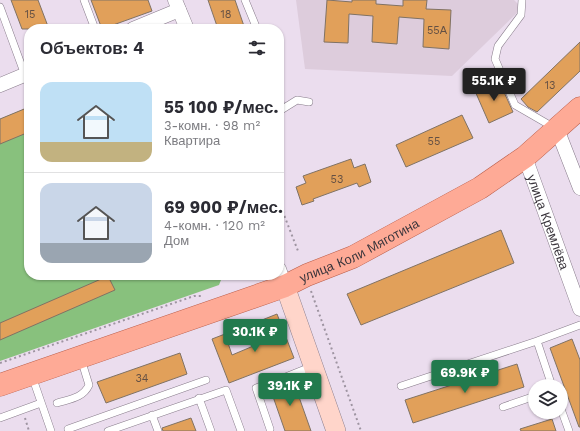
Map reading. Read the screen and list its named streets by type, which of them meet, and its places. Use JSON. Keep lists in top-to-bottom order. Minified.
{"streets":{"main road":["улица Коли Мяготина"],"street":["улица Кремлёва"]},"crossings":[["улица Кремлёва","улица Коли Мяготина"]],"house_numbers":["15","18","55А","13","55","53","34"],"page":{"heading":"Объектов: 4","price":["55.1K ₽","30.1K ₽","69.9K ₽","39.1K ₽"],"list":[{"name":"55 100 ₽/мес.","note":"3-комн. · 98 m² · Квартира"},{"name":"69 900 ₽/мес.","note":"4-комн. · 120 m² · Дом"}]}}
